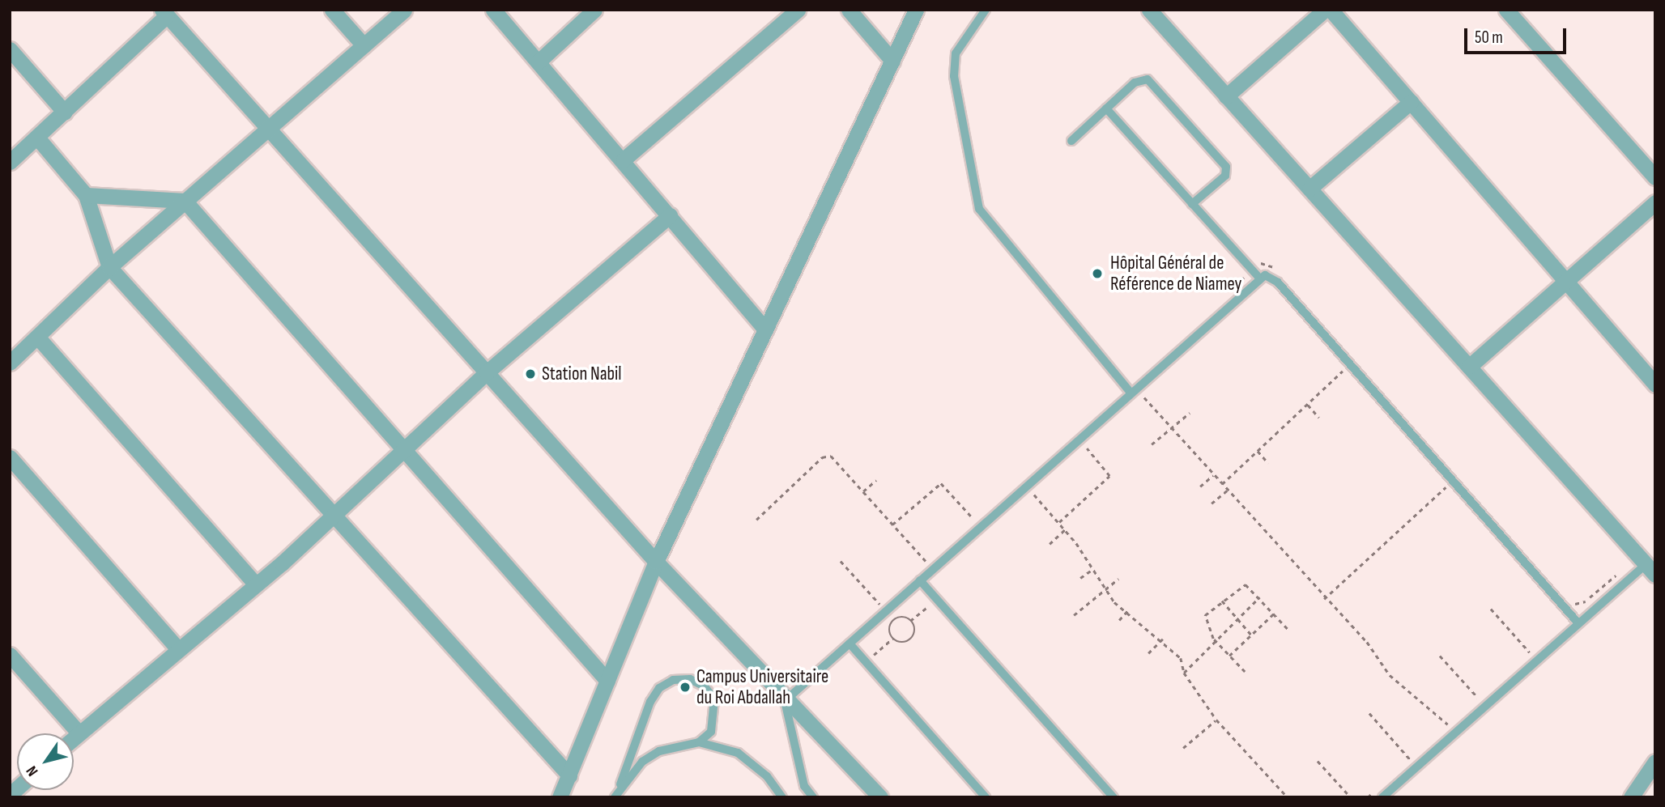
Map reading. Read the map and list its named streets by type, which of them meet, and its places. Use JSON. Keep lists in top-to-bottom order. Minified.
{"places":["Hôpital Général de Référence de Niamey","Station Nabil","Campus Universitaire du Roi Abdallah"],"scale_bar":"50 m","north":"bottom left"}
